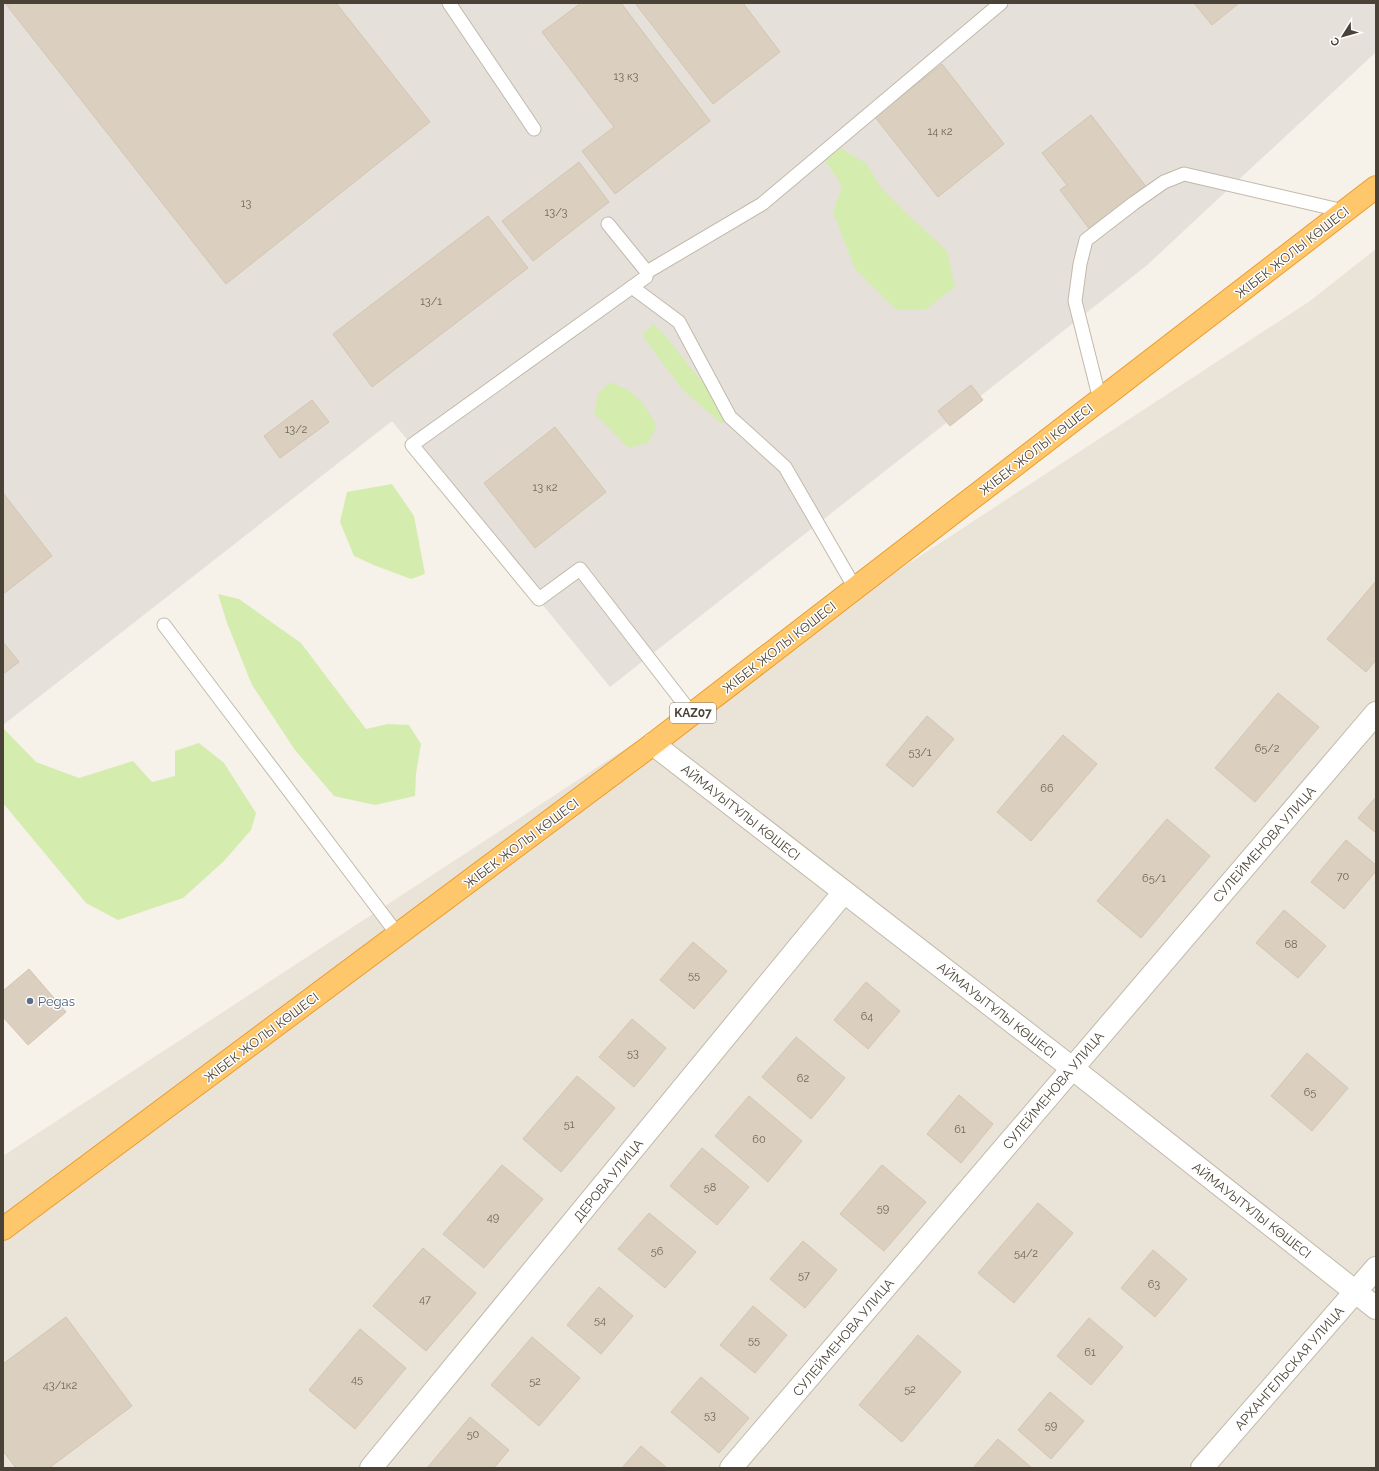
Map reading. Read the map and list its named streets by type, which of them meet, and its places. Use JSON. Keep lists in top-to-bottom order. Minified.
{"streets":{"highway":["ЖІБЕК ЖОЛЫ КӨШЕСІ","KAZ07"],"street":["АЙМАУЫТҰЛЫ КӨШЕСІ","СУЛЕЙМЕНОВА УЛИЦА","ДЕРОВА УЛИЦА","АРХАНГЕЛЬСКАЯ УЛИЦА"]},"crossings":[["ЖІБЕК ЖОЛЫ КӨШЕСІ","АЙМАУЫТҰЛЫ КӨШЕСІ"],["АЙМАУЫТҰЛЫ КӨШЕСІ","СУЛЕЙМЕНОВА УЛИЦА"],["АЙМАУЫТҰЛЫ КӨШЕСІ","ДЕРОВА УЛИЦА"],["АЙМАУЫТҰЛЫ КӨШЕСІ","АРХАНГЕЛЬСКАЯ УЛИЦА"]],"places":["Pegas"],"house_numbers":["13 к3","14 к2","13","13/3","13/1","13/2","13 к2","65/2","53/1","66","70","65/1","68","55","64","53","62","65","51","61","60","58","59","49","56","54/2","57","63","47","54","55","61","45","52","43/1к2","52","53","59","50"],"north":"bottom left"}
